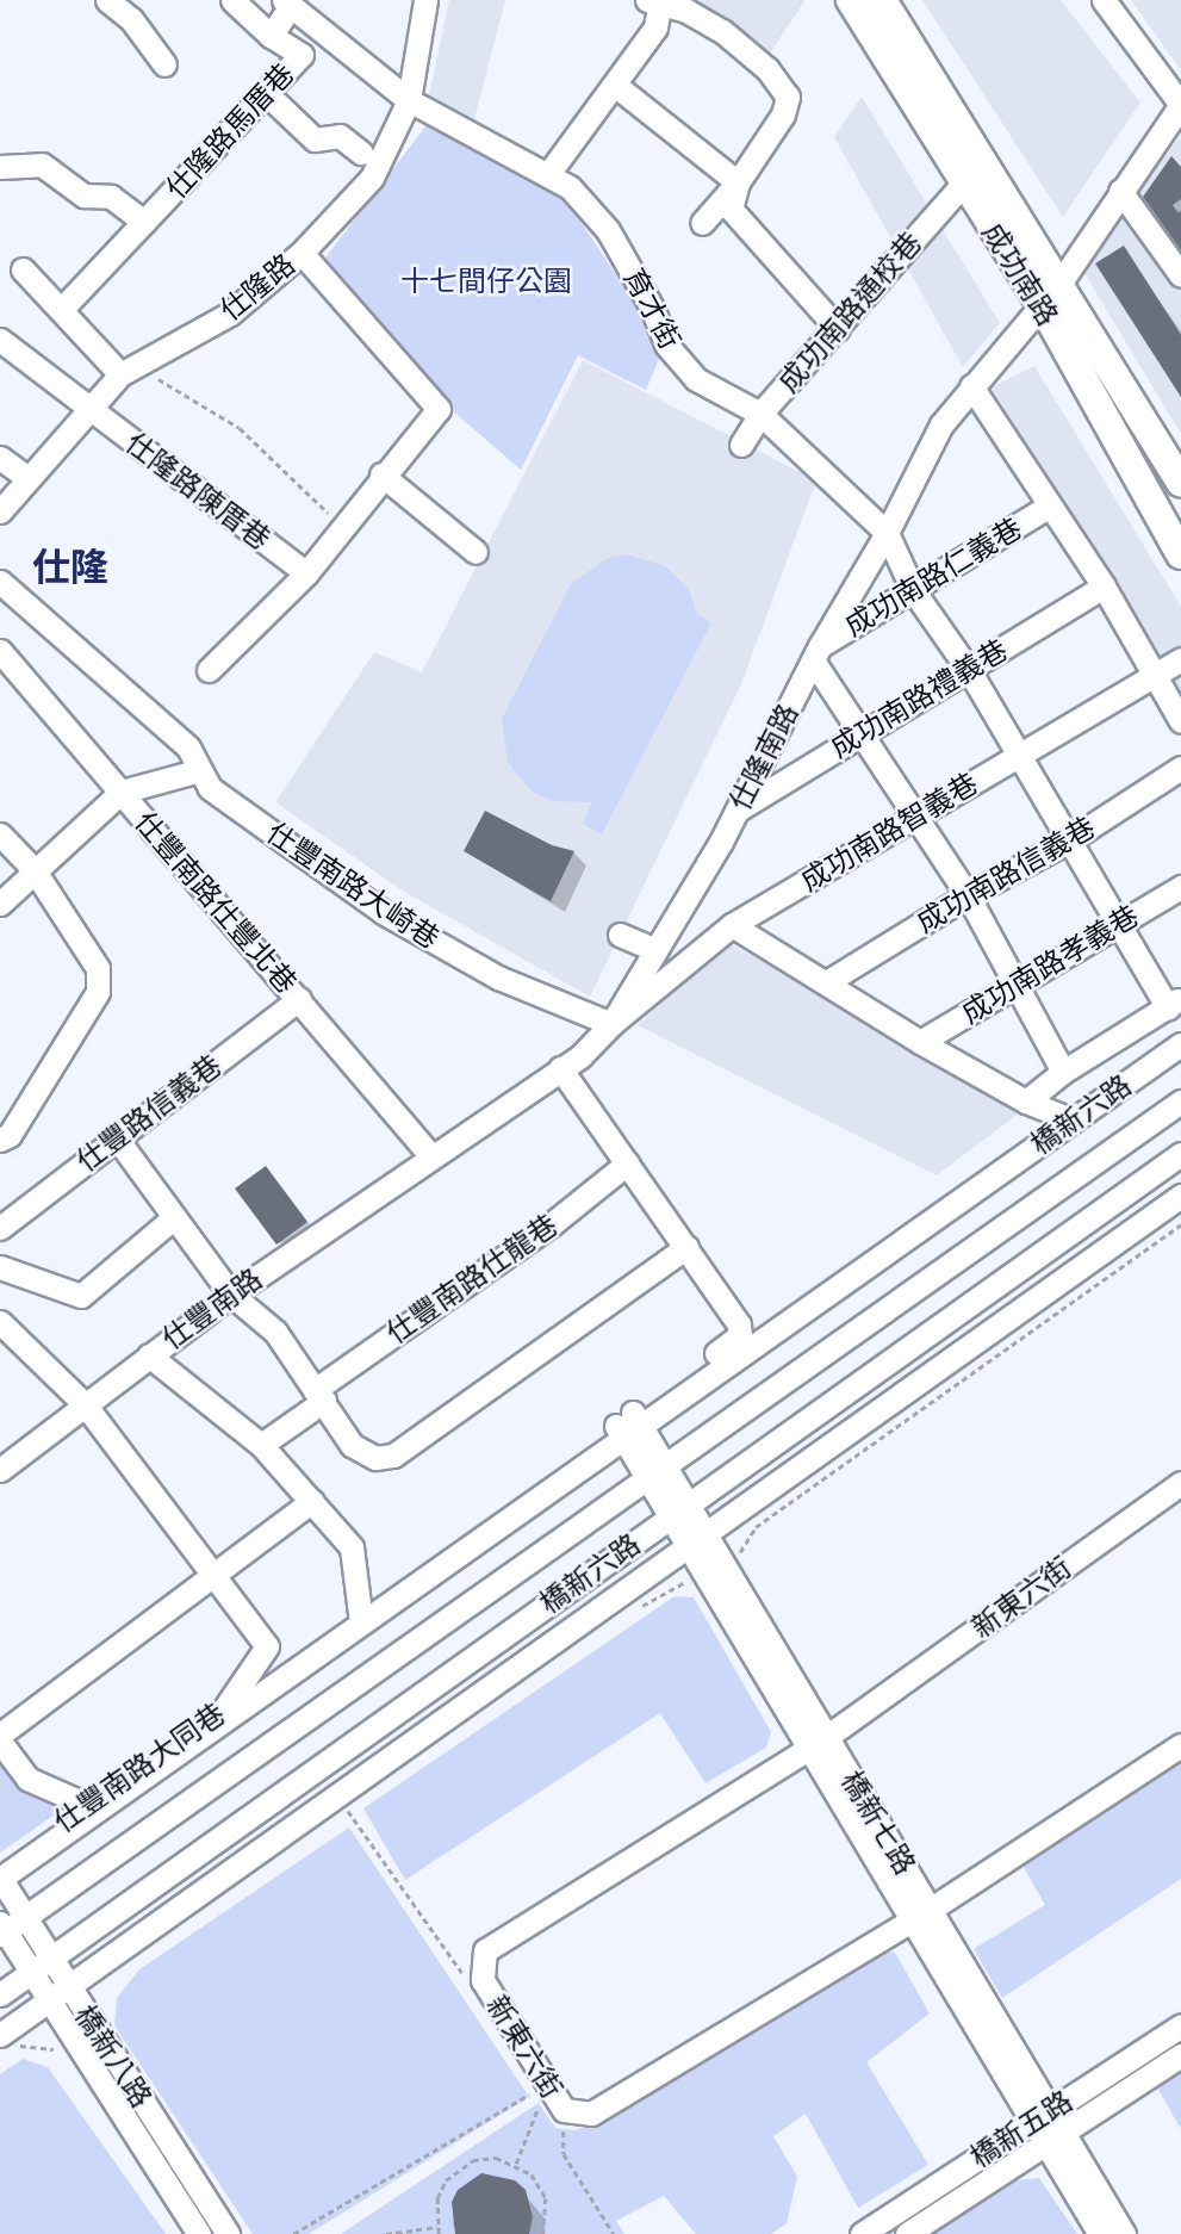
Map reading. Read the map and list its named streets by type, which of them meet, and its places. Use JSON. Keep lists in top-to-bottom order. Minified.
{"streets":{"main road":["成功南路"],"street":["仕隆路馬厝巷","仕隆路","育才街","成功南路通校巷","仕隆路陳厝巷","成功南路仁義巷","成功南路禮義巷","仕隆南路","成功南路智義巷","成功南路信義巷","仕豐南路大崎巷","仕豐南路仕豐北巷","成功南路孝義巷","仕豐路信義巷","橋新六路","仕豐南路仕龍巷","仕豐南路","新東六街","仕豐南路大同巷","橋新七路","橋新八路","橋新五路"]},"crossings":[["仕隆路馬厝巷","育才街"],["成功南路","成功南路通校巷"],["成功南路","仕隆南路"],["仕隆路","育才街"],["仕隆路","仕隆路陳厝巷"],["育才街","成功南路通校巷"],["育才街","仕隆南路"],["成功南路仁義巷","仕隆南路"],["成功南路禮義巷","仕隆南路"],["仕隆南路","成功南路智義巷"],["仕隆南路","仕豐南路大崎巷"],["仕隆南路","仕豐南路仕豐北巷"],["仕隆南路","仕豐南路"],["成功南路智義巷","仕豐南路大崎巷"],["仕豐南路仕豐北巷","仕豐路信義巷"],["仕豐南路仕豐北巷","仕豐南路"],["橋新六路","橋新七路"],["橋新六路","橋新八路"],["新東六街","橋新七路"],["橋新七路","橋新五路"]],"districts":["仕隆"],"parks":["十七間仔公園"]}
